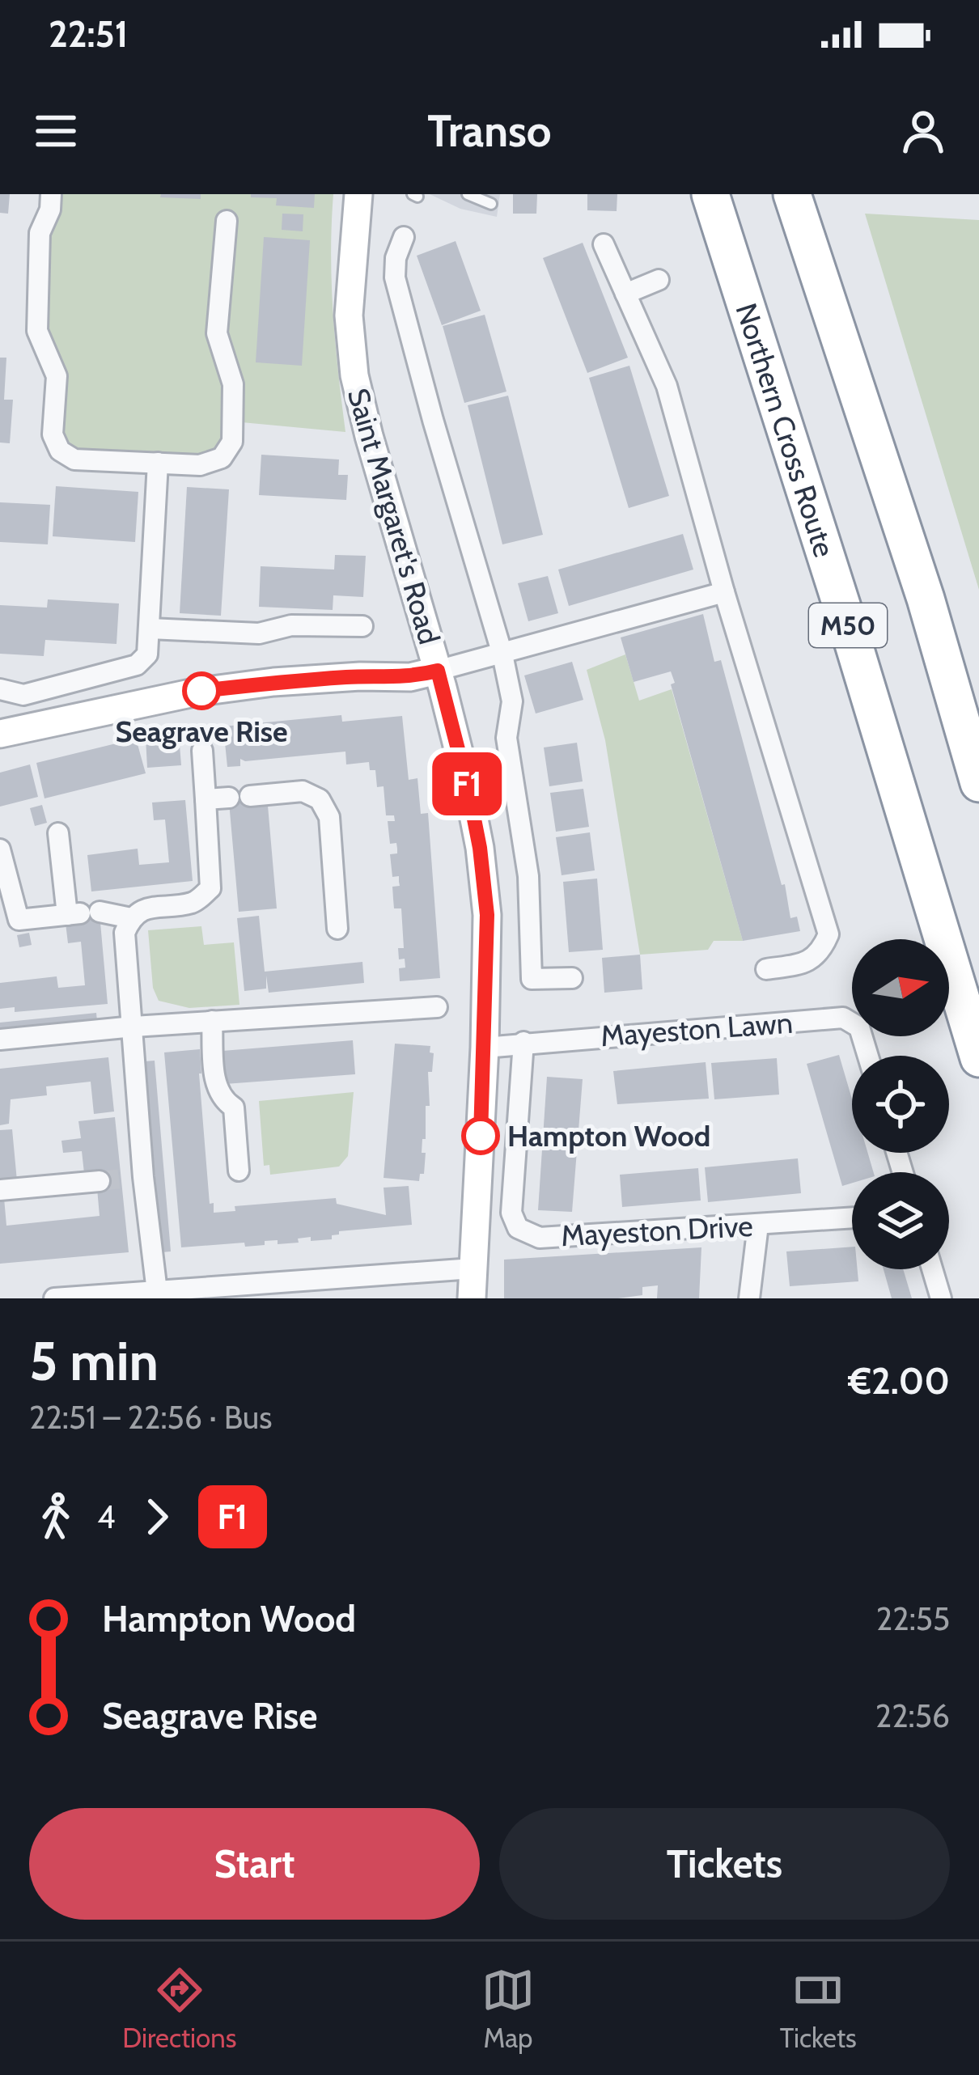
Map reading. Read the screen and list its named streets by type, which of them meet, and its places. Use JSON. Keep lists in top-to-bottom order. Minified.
{"streets":{"highway":["Northern Cross Route","M50"],"main road":["Saint Margaret's Road"],"street":["Mayeston Lawn","Mayeston Drive"]},"crossings":[["Saint Margaret's Road","Mayeston Lawn"],["Mayeston Lawn","Mayeston Drive"]],"places":["Seagrave Rise","Hampton Wood"],"lines":["bus line F1"],"north":"right","page":{"status":"22:51","header":"Transo","on_map":"F1","heading":["5 min","22:51 – 22:56 · Bus","€2.00"],"legs":["4","F1"],"list":[{"name":"Hampton Wood","value":"22:55"},{"name":"Seagrave Rise","value":"22:56"}],"buttons":["Start","Tickets"],"tabs":["Directions","Map","Tickets"]}}
